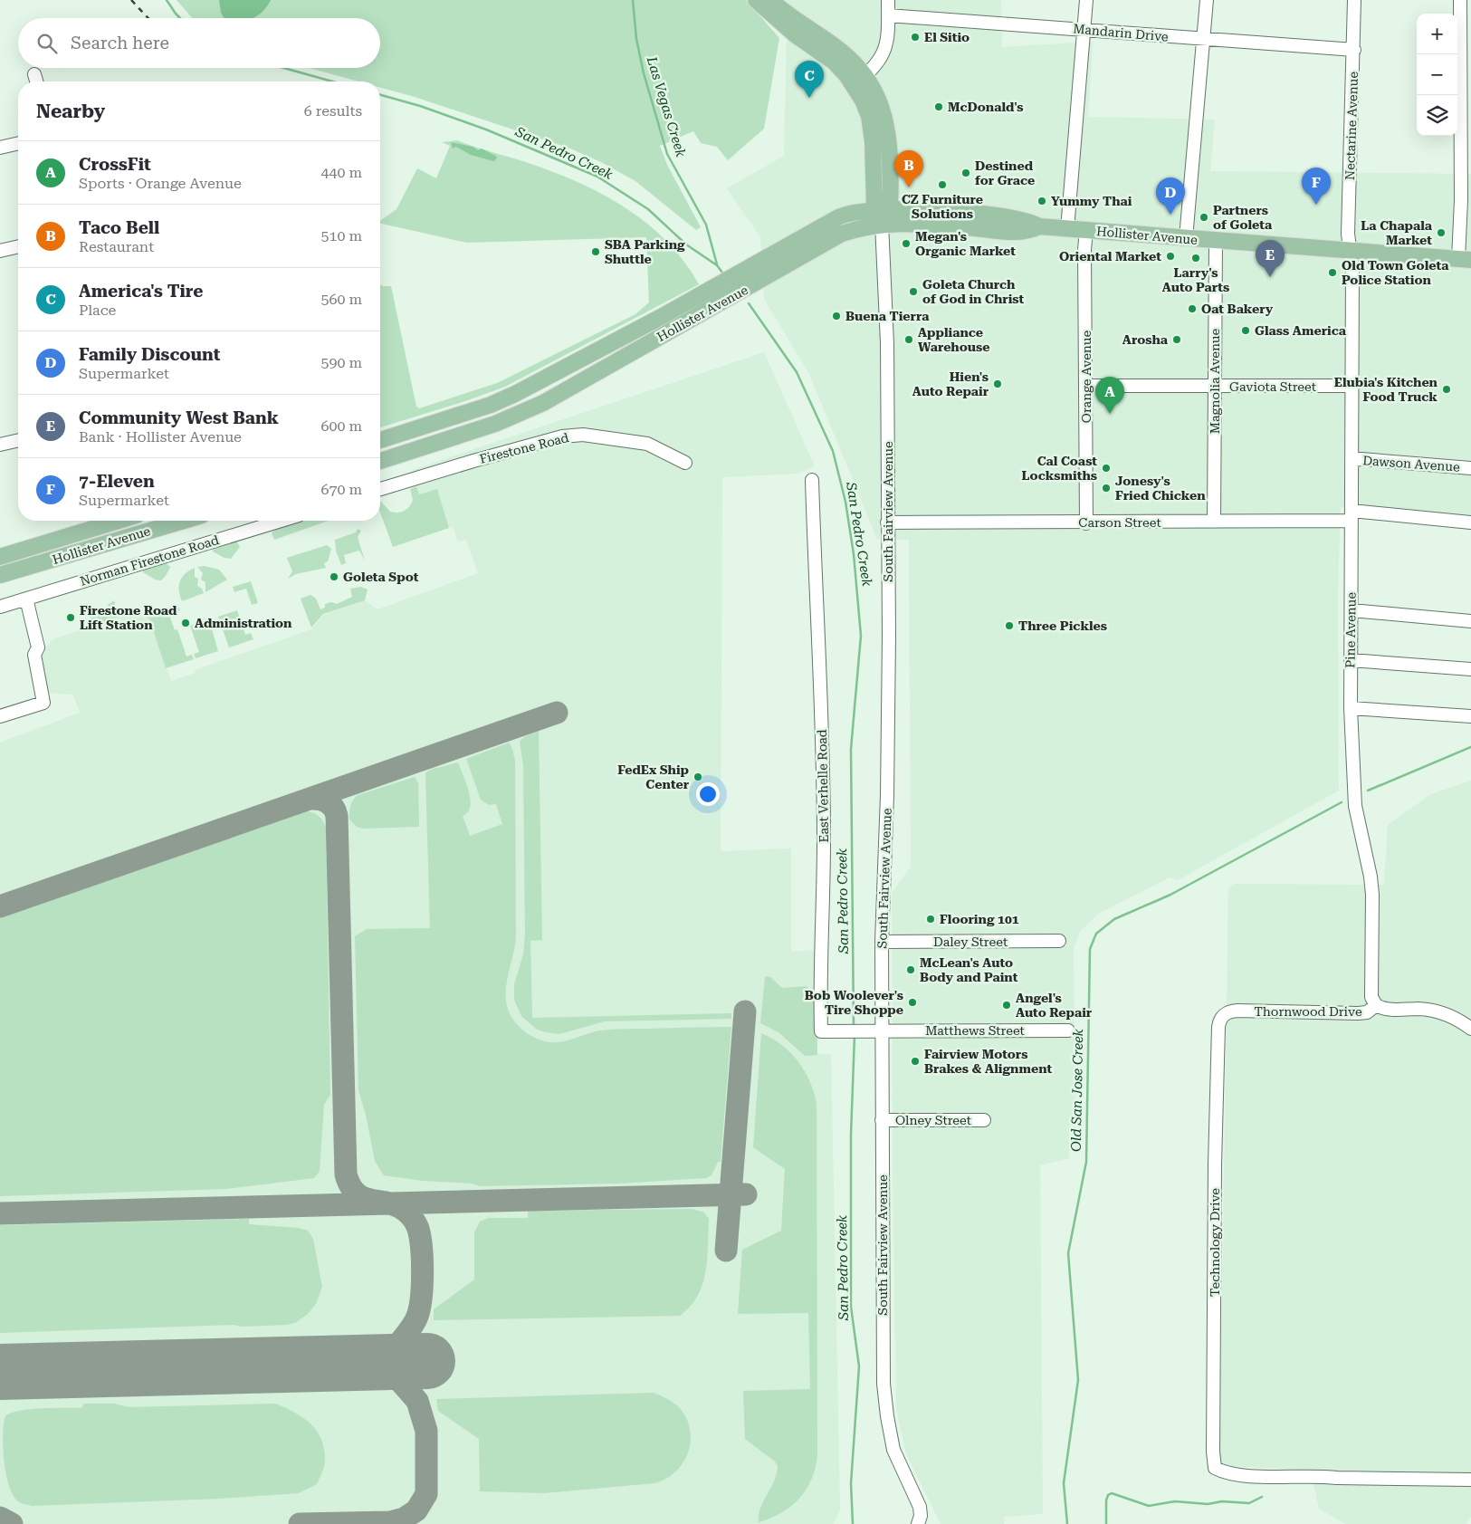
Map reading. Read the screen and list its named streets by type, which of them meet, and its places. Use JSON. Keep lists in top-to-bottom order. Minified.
{"streets":{"main road":["Hollister Avenue","South Fairview Avenue"],"street":["Mandarin Drive","Nectarine Avenue","Orange Avenue","Magnolia Avenue","Gaviota Street","Firestone Road","Dawson Avenue","Carson Street","Norman Firestone Road","Pine Avenue","East Verhelle Road","Daley Street","Thornwood Drive","Matthews Street","Olney Street","Technology Drive"]},"crossings":[["Mandarin Drive","Nectarine Avenue"],["Nectarine Avenue","Hollister Avenue"],["Nectarine Avenue","Pine Avenue"],["Hollister Avenue","Orange Avenue"],["Hollister Avenue","Magnolia Avenue"],["Hollister Avenue","South Fairview Avenue"],["Hollister Avenue","Pine Avenue"],["Orange Avenue","Gaviota Street"],["Orange Avenue","Carson Street"],["Magnolia Avenue","Gaviota Street"],["Magnolia Avenue","Carson Street"],["Gaviota Street","Pine Avenue"],["Dawson Avenue","Pine Avenue"],["South Fairview Avenue","Carson Street"],["South Fairview Avenue","East Verhelle Road"],["South Fairview Avenue","Daley Street"],["South Fairview Avenue","Matthews Street"],["South Fairview Avenue","Olney Street"],["Carson Street","Pine Avenue"],["Pine Avenue","Thornwood Drive"],["East Verhelle Road","Matthews Street"],["Thornwood Drive","Technology Drive"]],"water":["Las Vegas Creek","San Pedro Creek","Old San Jose Creek"],"places":["El Sitio","McDonald's","Destined for Grace","CZ Furniture Solutions","Yummy Thai","Partners of Goleta","La Chapala Market","Megan's Organic Market","SBA Parking Shuttle","Oriental Market","Larry's Auto Parts","Old Town Goleta Police Station","Goleta Church of God in Christ","Oat Bakery","Buena Tierra","Glass America","Appliance Warehouse","Arosha","Hien's Auto Repair","Elubia's Kitchen Food Truck","Cal Coast Locksmiths","Jonesy's Fried Chicken","Goleta Spot","Firestone Road Lift Station","Administration","Three Pickles","FedEx Ship Center","Flooring 101","McLean's Auto Body and Paint","Bob Woolever's Tire Shoppe","Angel's Auto Repair","Fairview Motors Brakes & Alignment"],"page":{"map_buttons":["+","−"],"search":"Search here","pins":["C","B","F","D","E","A"],"heading":["Nearby","6 results"],"list":[{"mark":"A","name":"CrossFit","note":"Sports · Orange Avenue","value":"440 m"},{"mark":"B","name":"Taco Bell","note":"Restaurant","value":"510 m"},{"mark":"C","name":"America's Tire","note":"Place","value":"560 m"},{"mark":"D","name":"Family Discount","note":"Supermarket","value":"590 m"},{"mark":"E","name":"Community West Bank","note":"Bank · Hollister Avenue","value":"600 m"},{"mark":"F","name":"7-Eleven","note":"Supermarket","value":"670 m"}]}}
